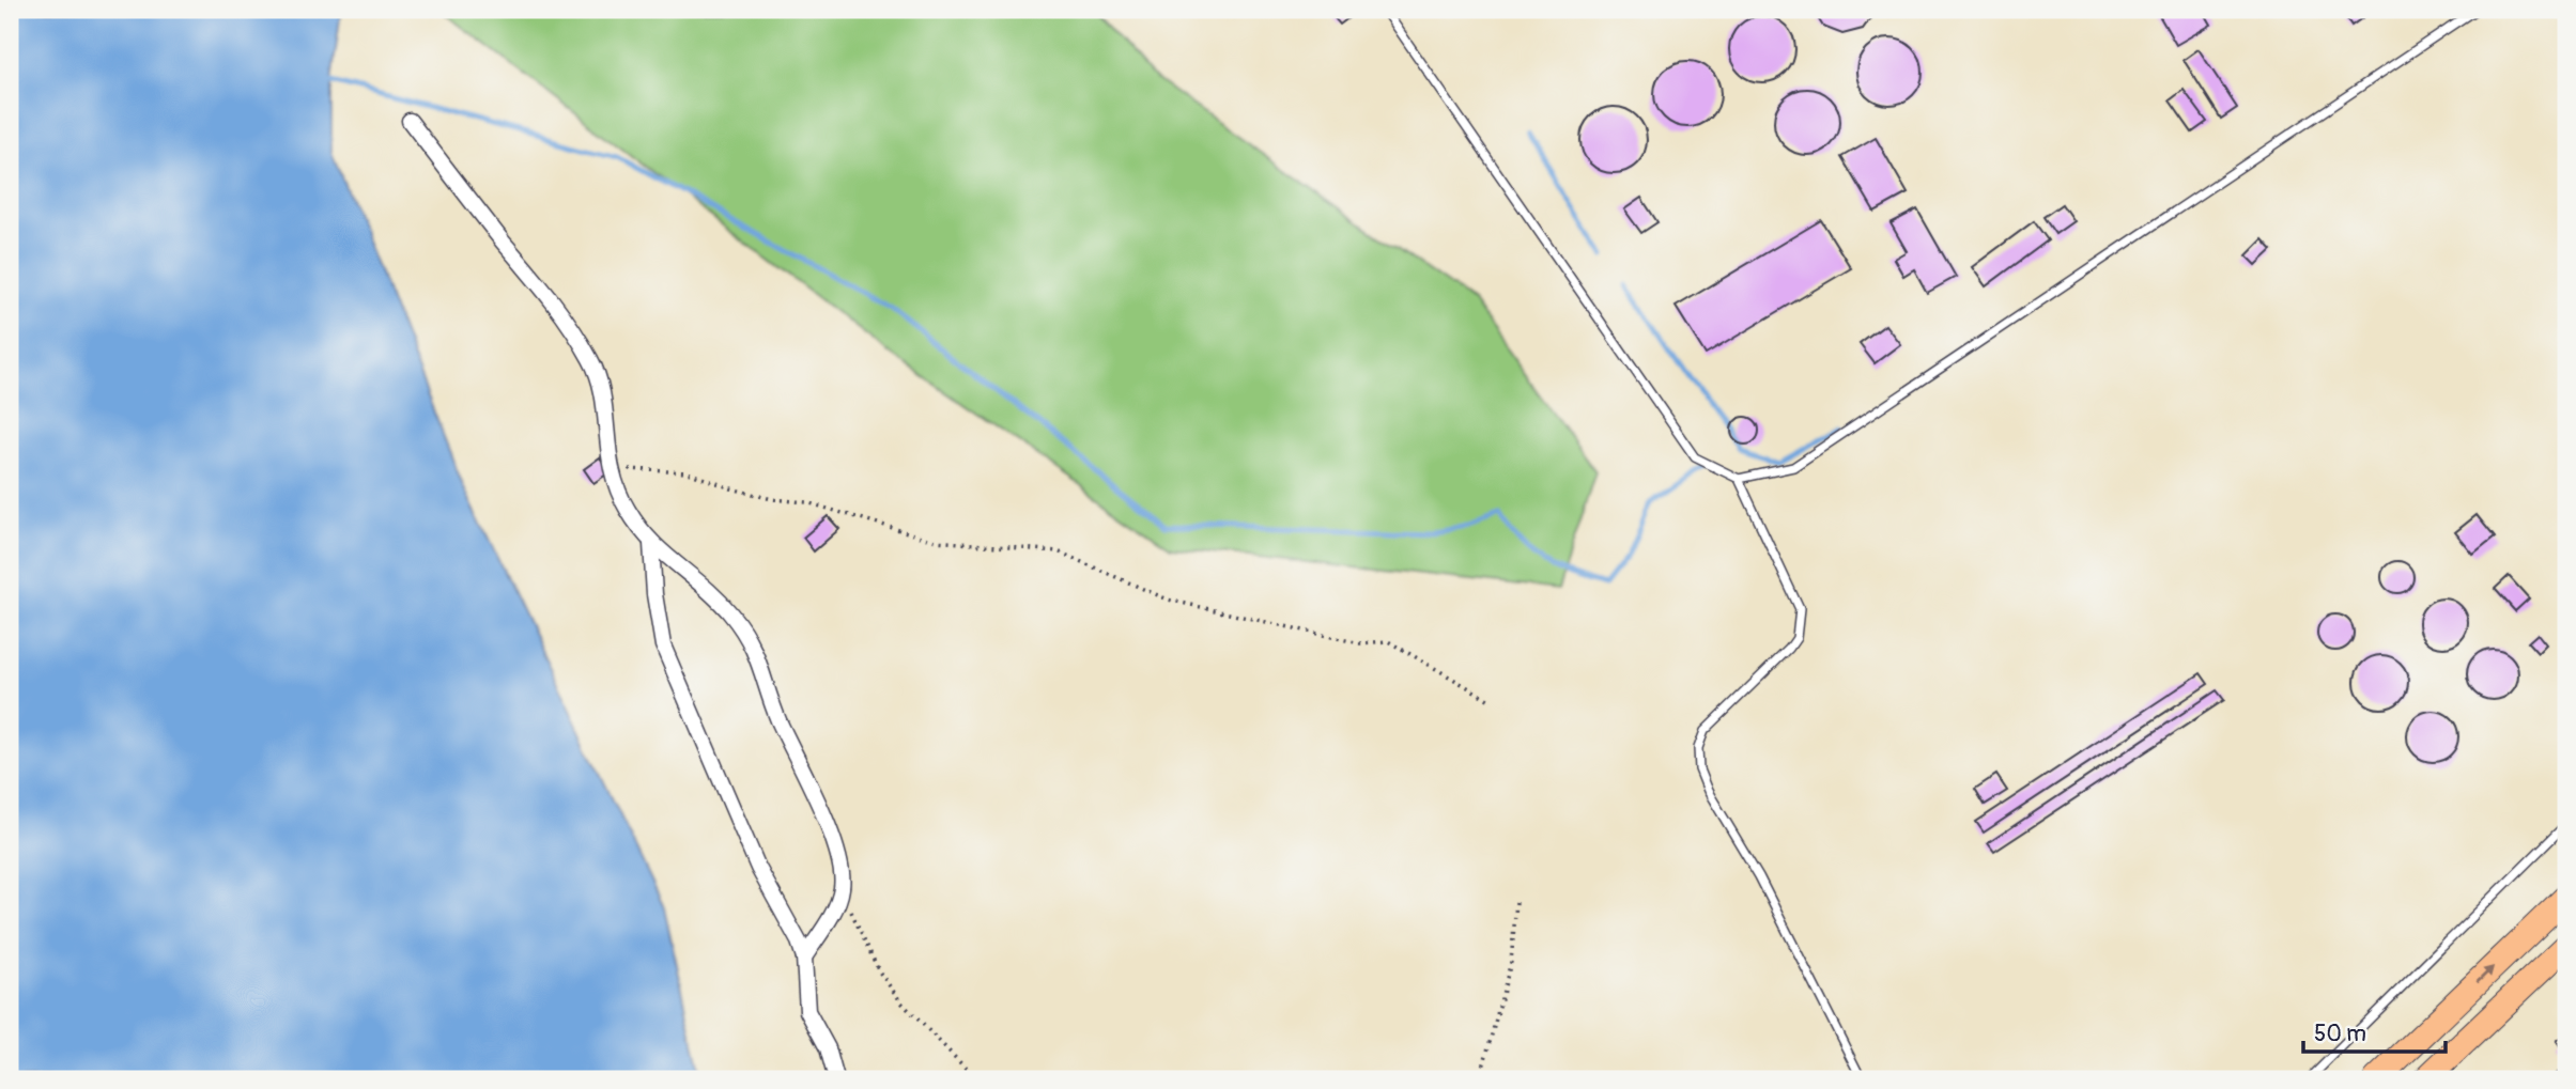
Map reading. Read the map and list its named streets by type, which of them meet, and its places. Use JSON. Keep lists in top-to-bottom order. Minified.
{"scale_bar":"50 m"}
